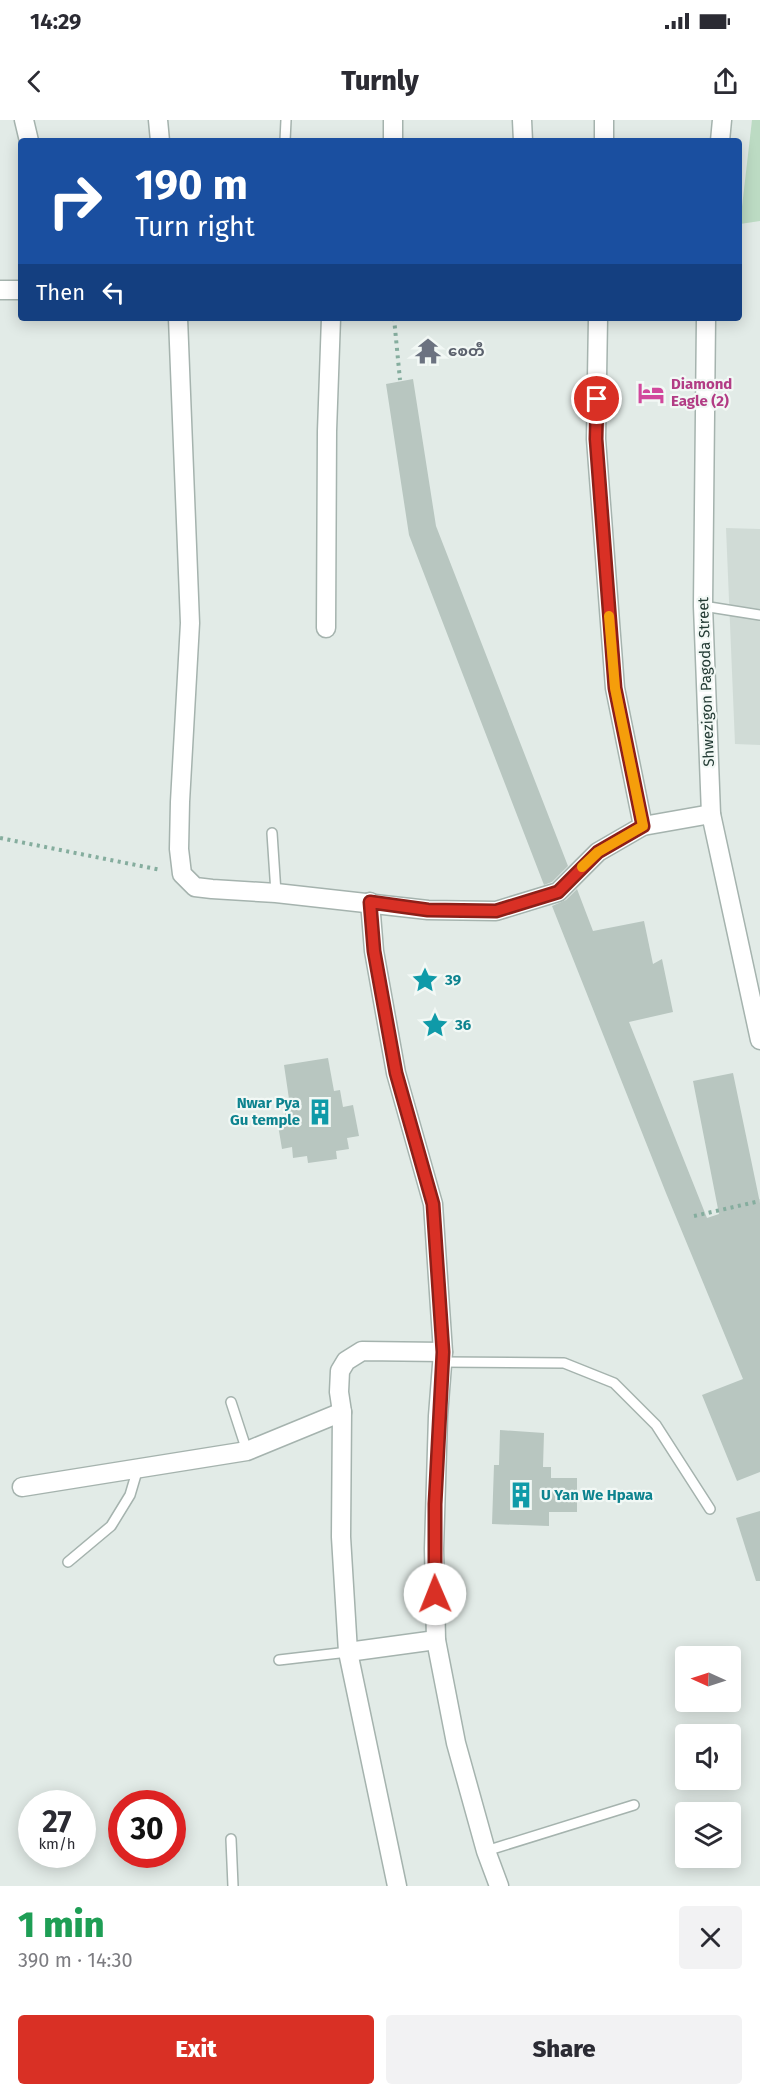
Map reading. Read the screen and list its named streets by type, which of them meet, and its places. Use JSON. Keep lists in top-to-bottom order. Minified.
{"streets":{"street":["Shwezigon Pagoda Street"]},"places":{"temple":["စေတီ"],"hotel":["Diamond Eagle (2)"],"place":["39","36"],"building":["Nwar Pya Gu temple","U Yan We Hpawa"]},"north":"left","page":{"status":"14:29","header":"Turnly","turn":["190 m","Turn right"],"then":"Then","speed":"27 km/h","limit":"30","heading":["1 min","390 m · 14:30"],"buttons":["Exit","Share"]}}
